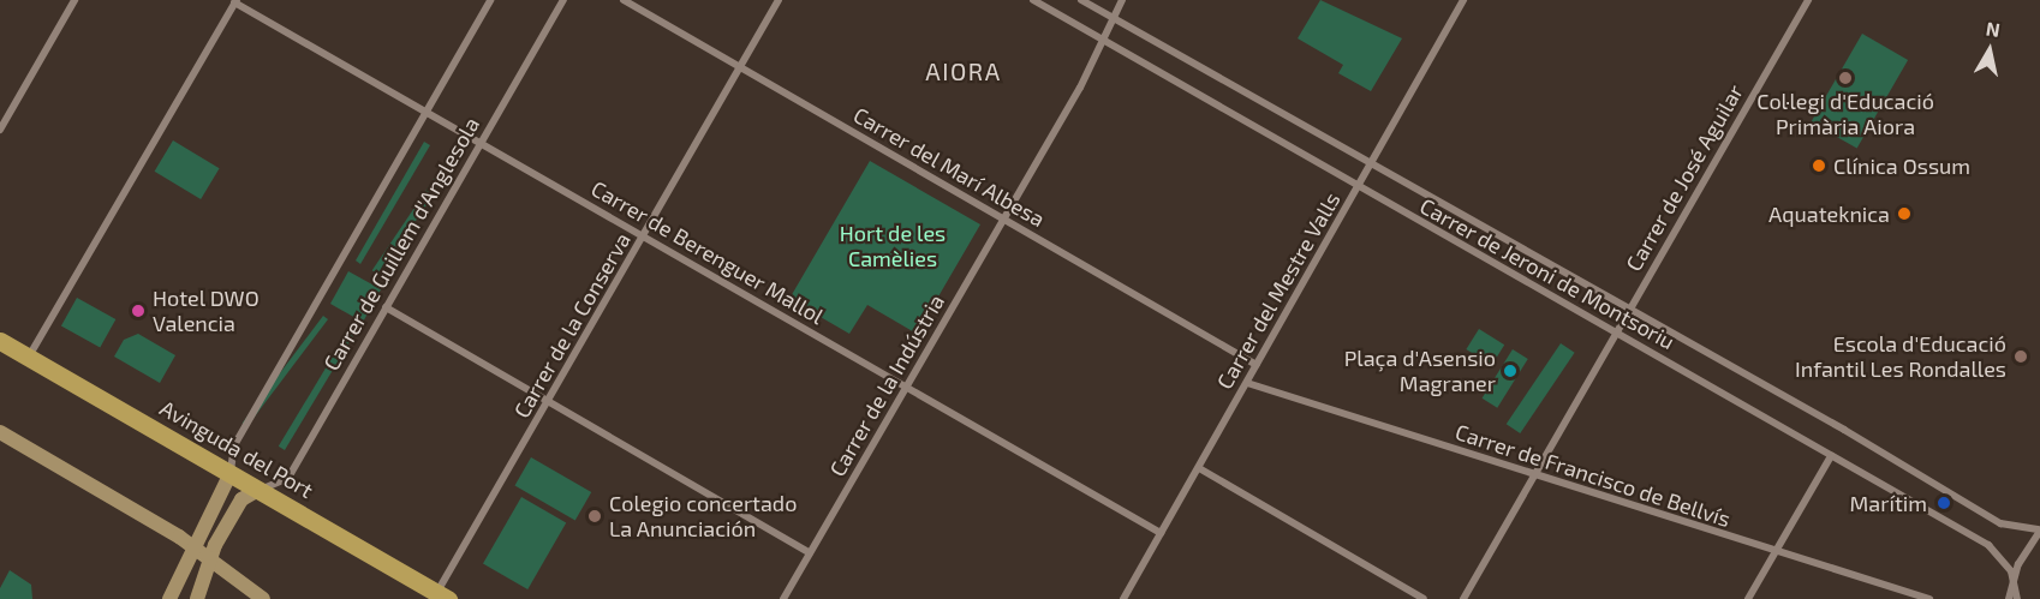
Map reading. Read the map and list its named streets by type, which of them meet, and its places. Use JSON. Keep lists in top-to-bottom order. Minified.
{"streets":{"main road":["Avinguda del Port"],"street":["Carrer del Marí Albesa","Carrer de José Aguilar","Carrer de Guillem d'Anglesola","Carrer de Berenguer Mallol","Carrer de Jeroni de Montsoriu","Carrer del Mestre Valls","Carrer de la Conserva","Carrer de la Indústria","Carrer de Francisco de Bellvís"]},"crossings":[["Carrer del Marí Albesa","Carrer del Mestre Valls"],["Carrer del Marí Albesa","Carrer de la Conserva"],["Carrer del Marí Albesa","Carrer de la Indústria"],["Carrer de José Aguilar","Carrer de Jeroni de Montsoriu"],["Carrer de José Aguilar","Carrer de Francisco de Bellvís"],["Carrer de Guillem d'Anglesola","Carrer de Berenguer Mallol"],["Carrer de Guillem d'Anglesola","Avinguda del Port"],["Carrer de Berenguer Mallol","Carrer del Mestre Valls"],["Carrer de Berenguer Mallol","Carrer de la Conserva"],["Carrer de Berenguer Mallol","Carrer de la Indústria"],["Carrer de Jeroni de Montsoriu","Carrer del Mestre Valls"],["Carrer de Jeroni de Montsoriu","Carrer de la Indústria"],["Carrer del Mestre Valls","Carrer de Francisco de Bellvís"],["Carrer de la Conserva","Avinguda del Port"]],"districts":["AIORA"],"parks":["Hort de les Camèlies"],"places":["Col·legi d'Educació Primària Aiora","Clínica Ossum","Aquateknica","Hotel DWO Valencia","Escola d'Educació Infantil Les Rondalles","Plaça d'Asensio Magraner","Marítim","Colegio concertado La Anunciación"],"north":"top"}
